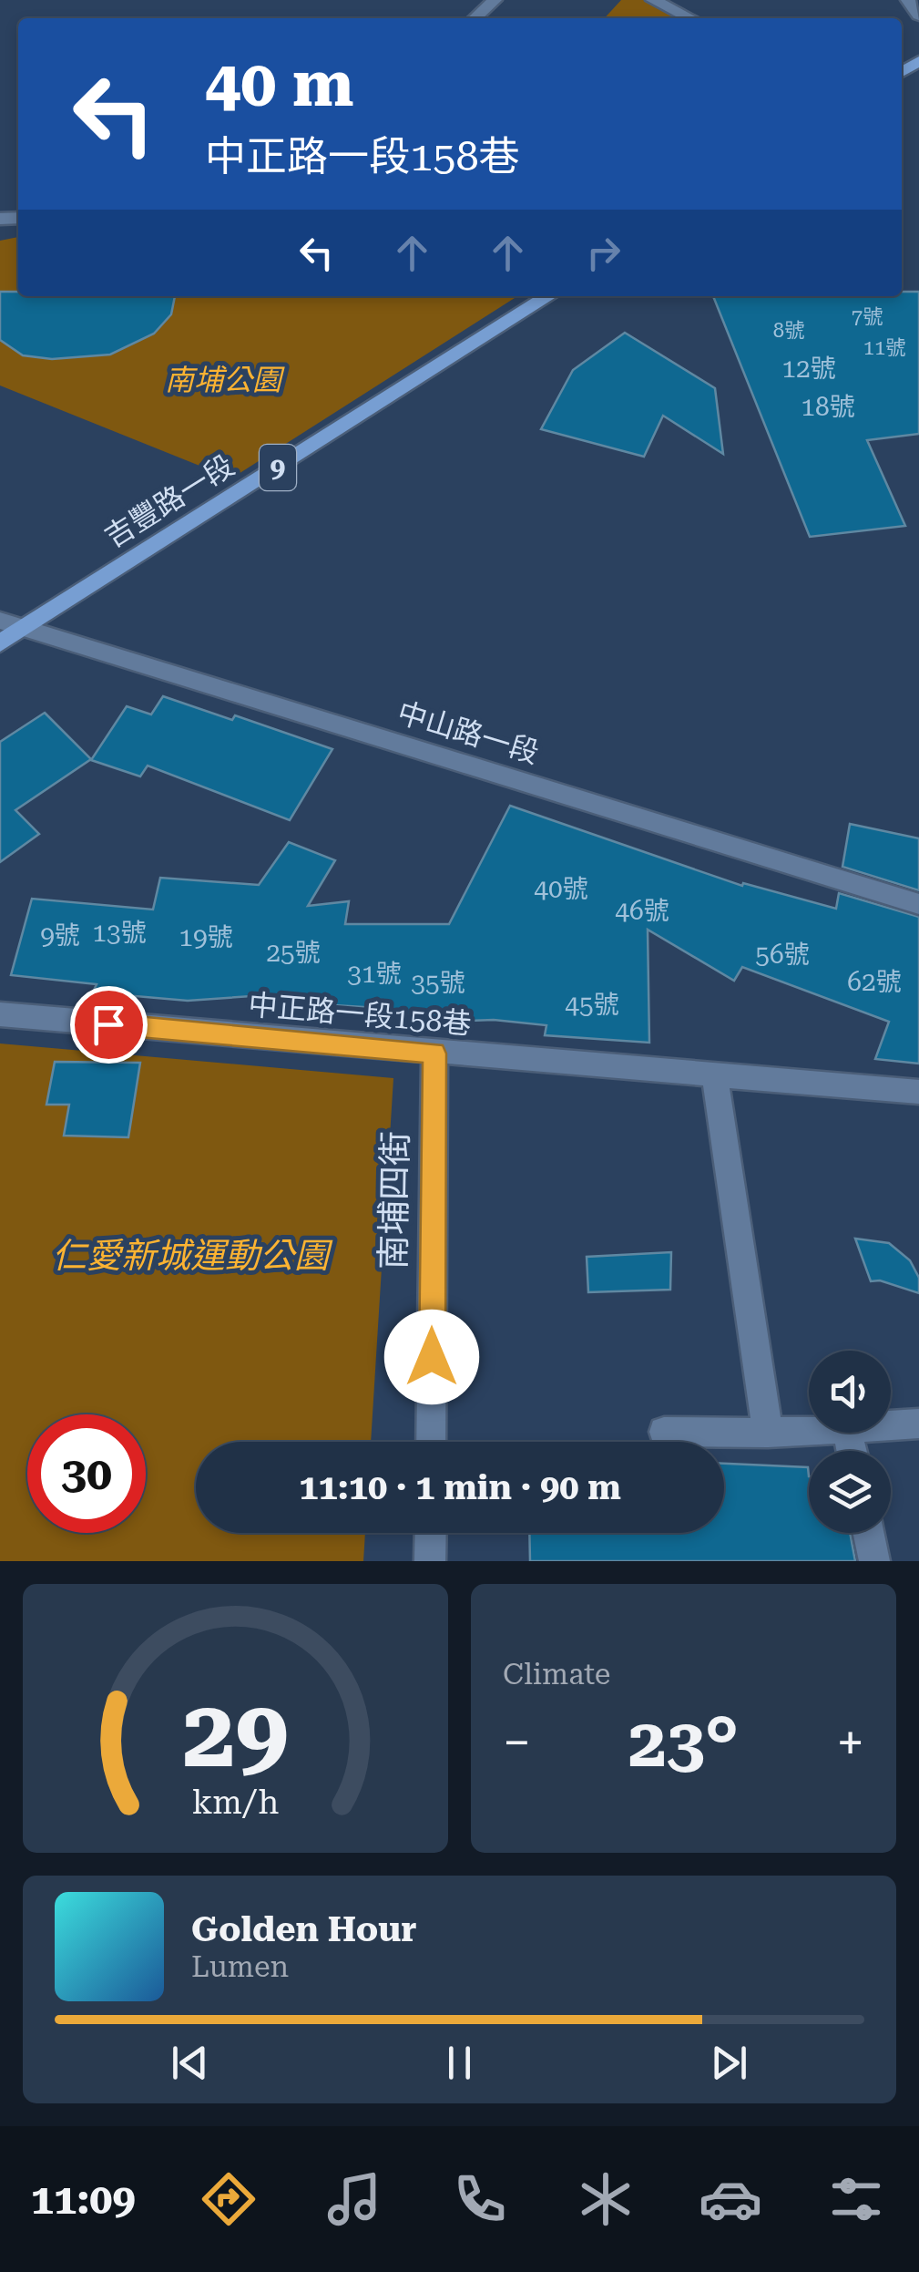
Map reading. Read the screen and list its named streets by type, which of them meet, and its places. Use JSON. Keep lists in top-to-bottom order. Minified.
{"streets":{"main road":["9","吉豐路一段"],"street":["中山路一段","中正路一段158巷","南埔四街"]},"crossings":[["吉豐路一段","中山路一段"],["中正路一段158巷","南埔四街"]],"parks":["南埔公園","仁愛新城運動公園"],"house_numbers":["7號","8號","11號","12號","18號","40號","46號","13號","9號","19號","25號","56號","31號","62號","35號","45號"],"page":{"turn":["40 m","中正路一段158巷"],"limit":"30","trip":"11:10 · 1 min · 90 m","tile":"Climate","heat":["−","23°","+"],"song":["Golden Hour","Lumen"],"tabs":"11:09","gauge":["29","km/h"]}}
